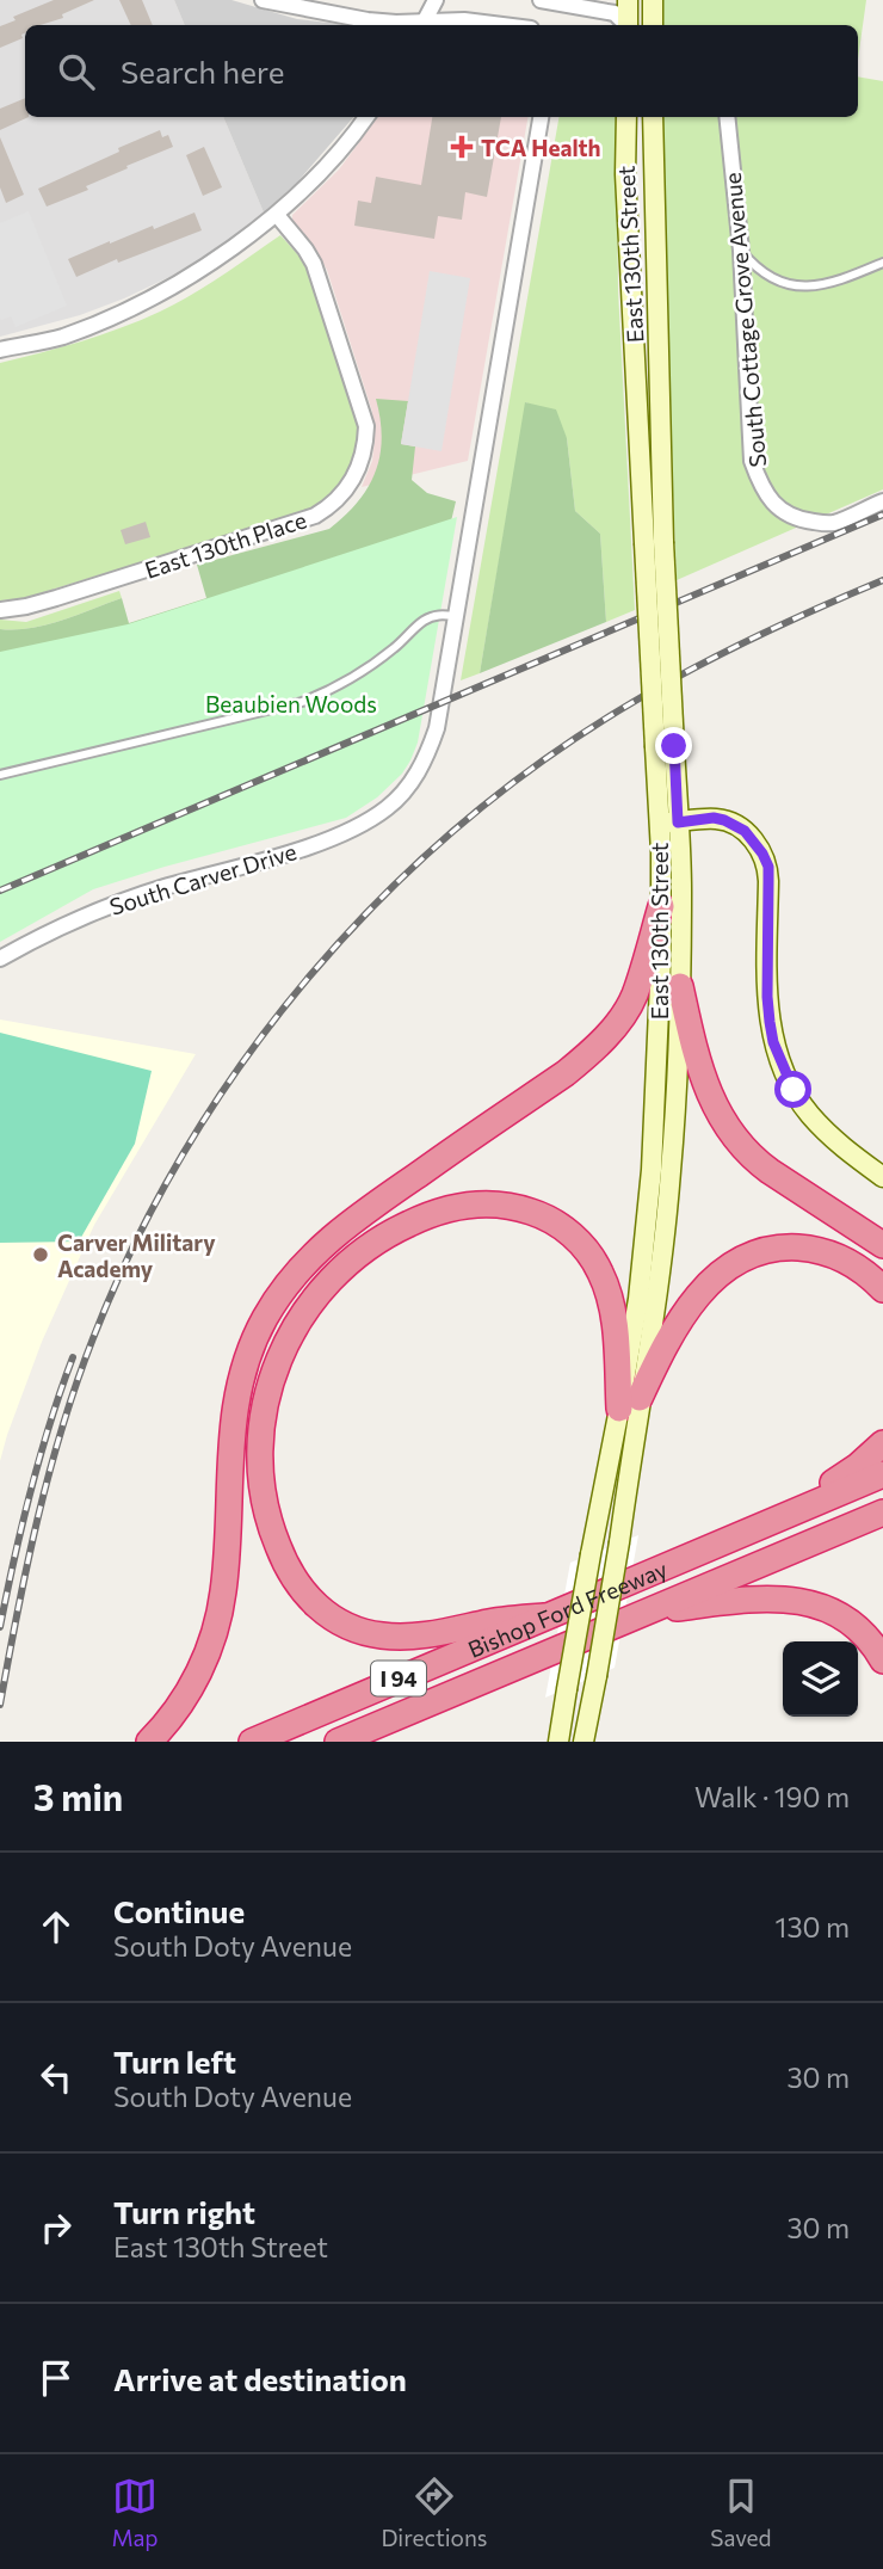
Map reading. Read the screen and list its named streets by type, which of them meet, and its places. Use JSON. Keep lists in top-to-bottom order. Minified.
{"streets":{"highway":["Bishop Ford Freeway","I 94"],"main road":["East 130th Street"],"street":["South Cottage Grove Avenue","East 130th Place","South Carver Drive"]},"parks":["Beaubien Woods"],"places":{"health":["TCA Health"],"other":["Carver Military Academy"]},"page":{"search":"Search here","heading":["3 min","Walk · 190 m"],"list":[["Continue","South Doty Avenue","130 m"],["Turn left","South Doty Avenue","30 m"],["Turn right","East 130th Street","30 m"],"Arrive at destination"],"nav":["Map","Directions","Saved"]}}
